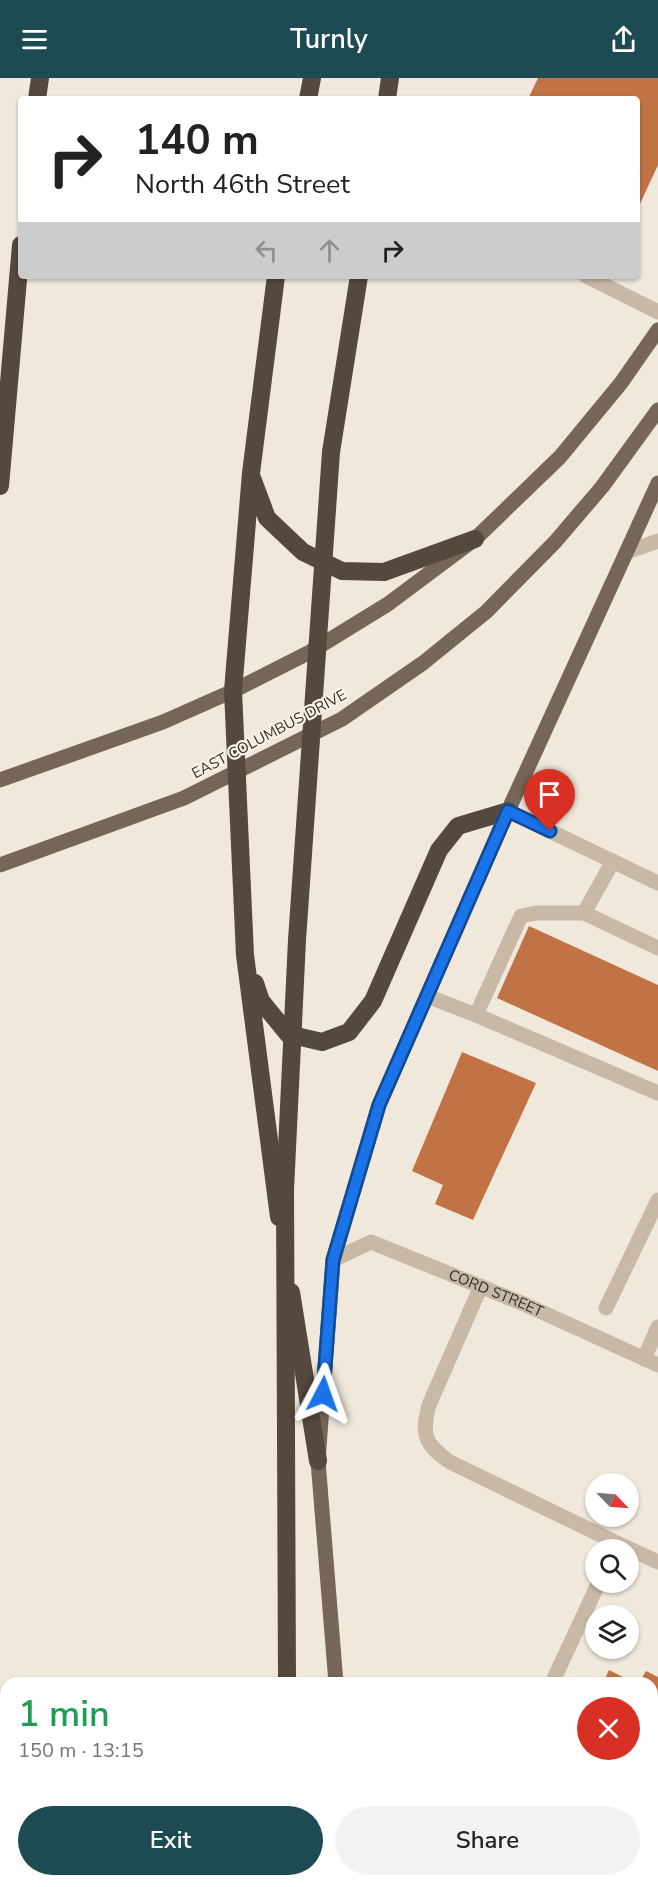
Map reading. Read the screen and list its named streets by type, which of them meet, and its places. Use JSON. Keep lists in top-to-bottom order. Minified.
{"streets":{"main road":["EAST COLUMBUS DRIVE"],"street":["CORD STREET"]},"north":"bottom right","page":{"header":"Turnly","turn":["140 m","North 46th Street"],"heading":["1 min","150 m · 13:15"],"buttons":["Exit","Share"]}}
